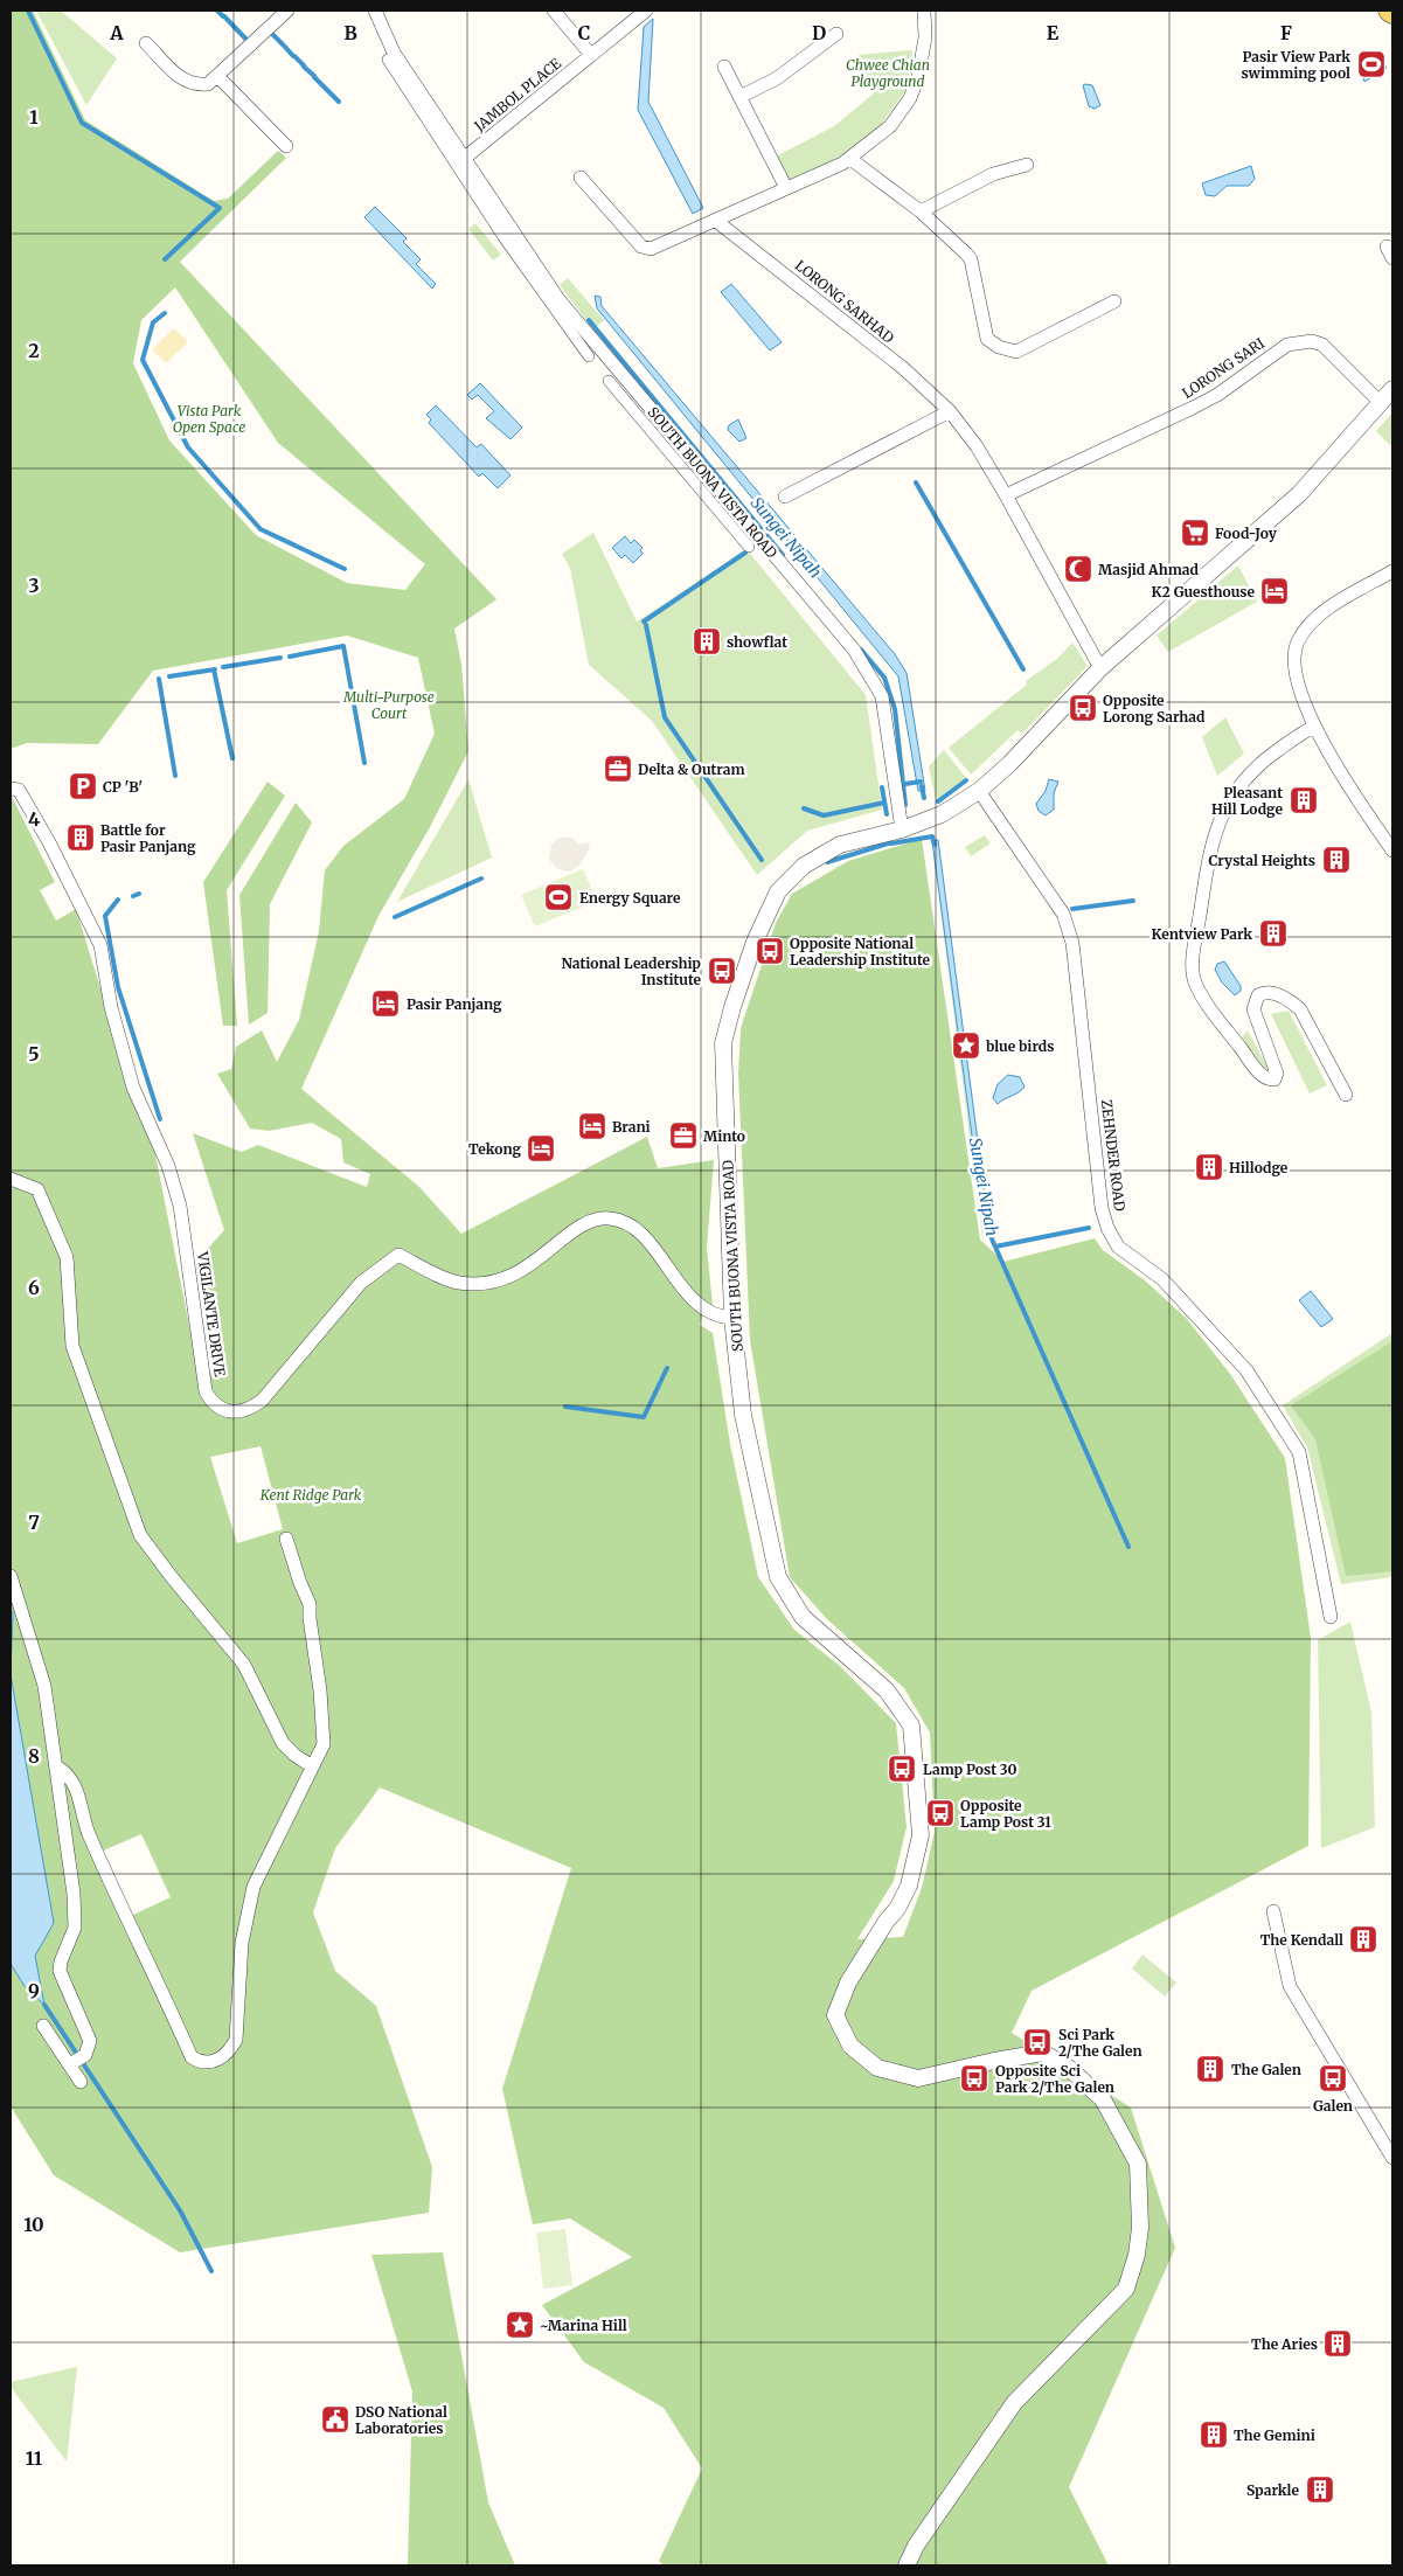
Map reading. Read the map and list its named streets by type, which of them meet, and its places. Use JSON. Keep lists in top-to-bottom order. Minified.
{"streets":{"street":["JAMBOL PLACE","LORONG SARHAD","LORONG SARI","SOUTH BUONA VISTA ROAD","ZEHNDER ROAD","VIGILANTE DRIVE"]},"crossings":[["JAMBOL PLACE","SOUTH BUONA VISTA ROAD"],["LORONG SARHAD","LORONG SARI"],["LORONG SARHAD","SOUTH BUONA VISTA ROAD"],["LORONG SARI","SOUTH BUONA VISTA ROAD"],["SOUTH BUONA VISTA ROAD","ZEHNDER ROAD"],["SOUTH BUONA VISTA ROAD","VIGILANTE DRIVE"]],"water":["Sungei Nipah"],"parks":["Chwee Chian Playground","Vista Park Open Space","Multi-Purpose Court","Kent Ridge Park"],"places":{"sports":["Pasir View Park swimming pool","Energy Square"],"supermarket":["Food-Joy"],"mosque":["Masjid Ahmad"],"hotel":["K2 Guesthouse","Pasir Panjang","Brani","Tekong"],"building":["showflat","Pleasant Hill Lodge","Battle for Pasir Panjang","Crystal Heights","Kentview Park","Hillodge","The Kendall","The Galen","The Aries","The Gemini","Sparkle"],"bus stop":["Opposite Lorong Sarhad","Opposite National Leadership Institute","National Leadership Institute","Lamp Post 30","Opposite Lamp Post 31","Sci Park 2/The Galen","Opposite Sci Park 2/The Galen","Galen"],"office":["Delta & Outram","Minto"],"parking":["CP 'B'"],"place":["blue birds","~Marina Hill"],"public building":["DSO National Laboratories"]},"grid":{"columns":["A","B","C","D","E","F"],"rows":["1","2","3","4","5","6","7","8","9","10","11"]}}
